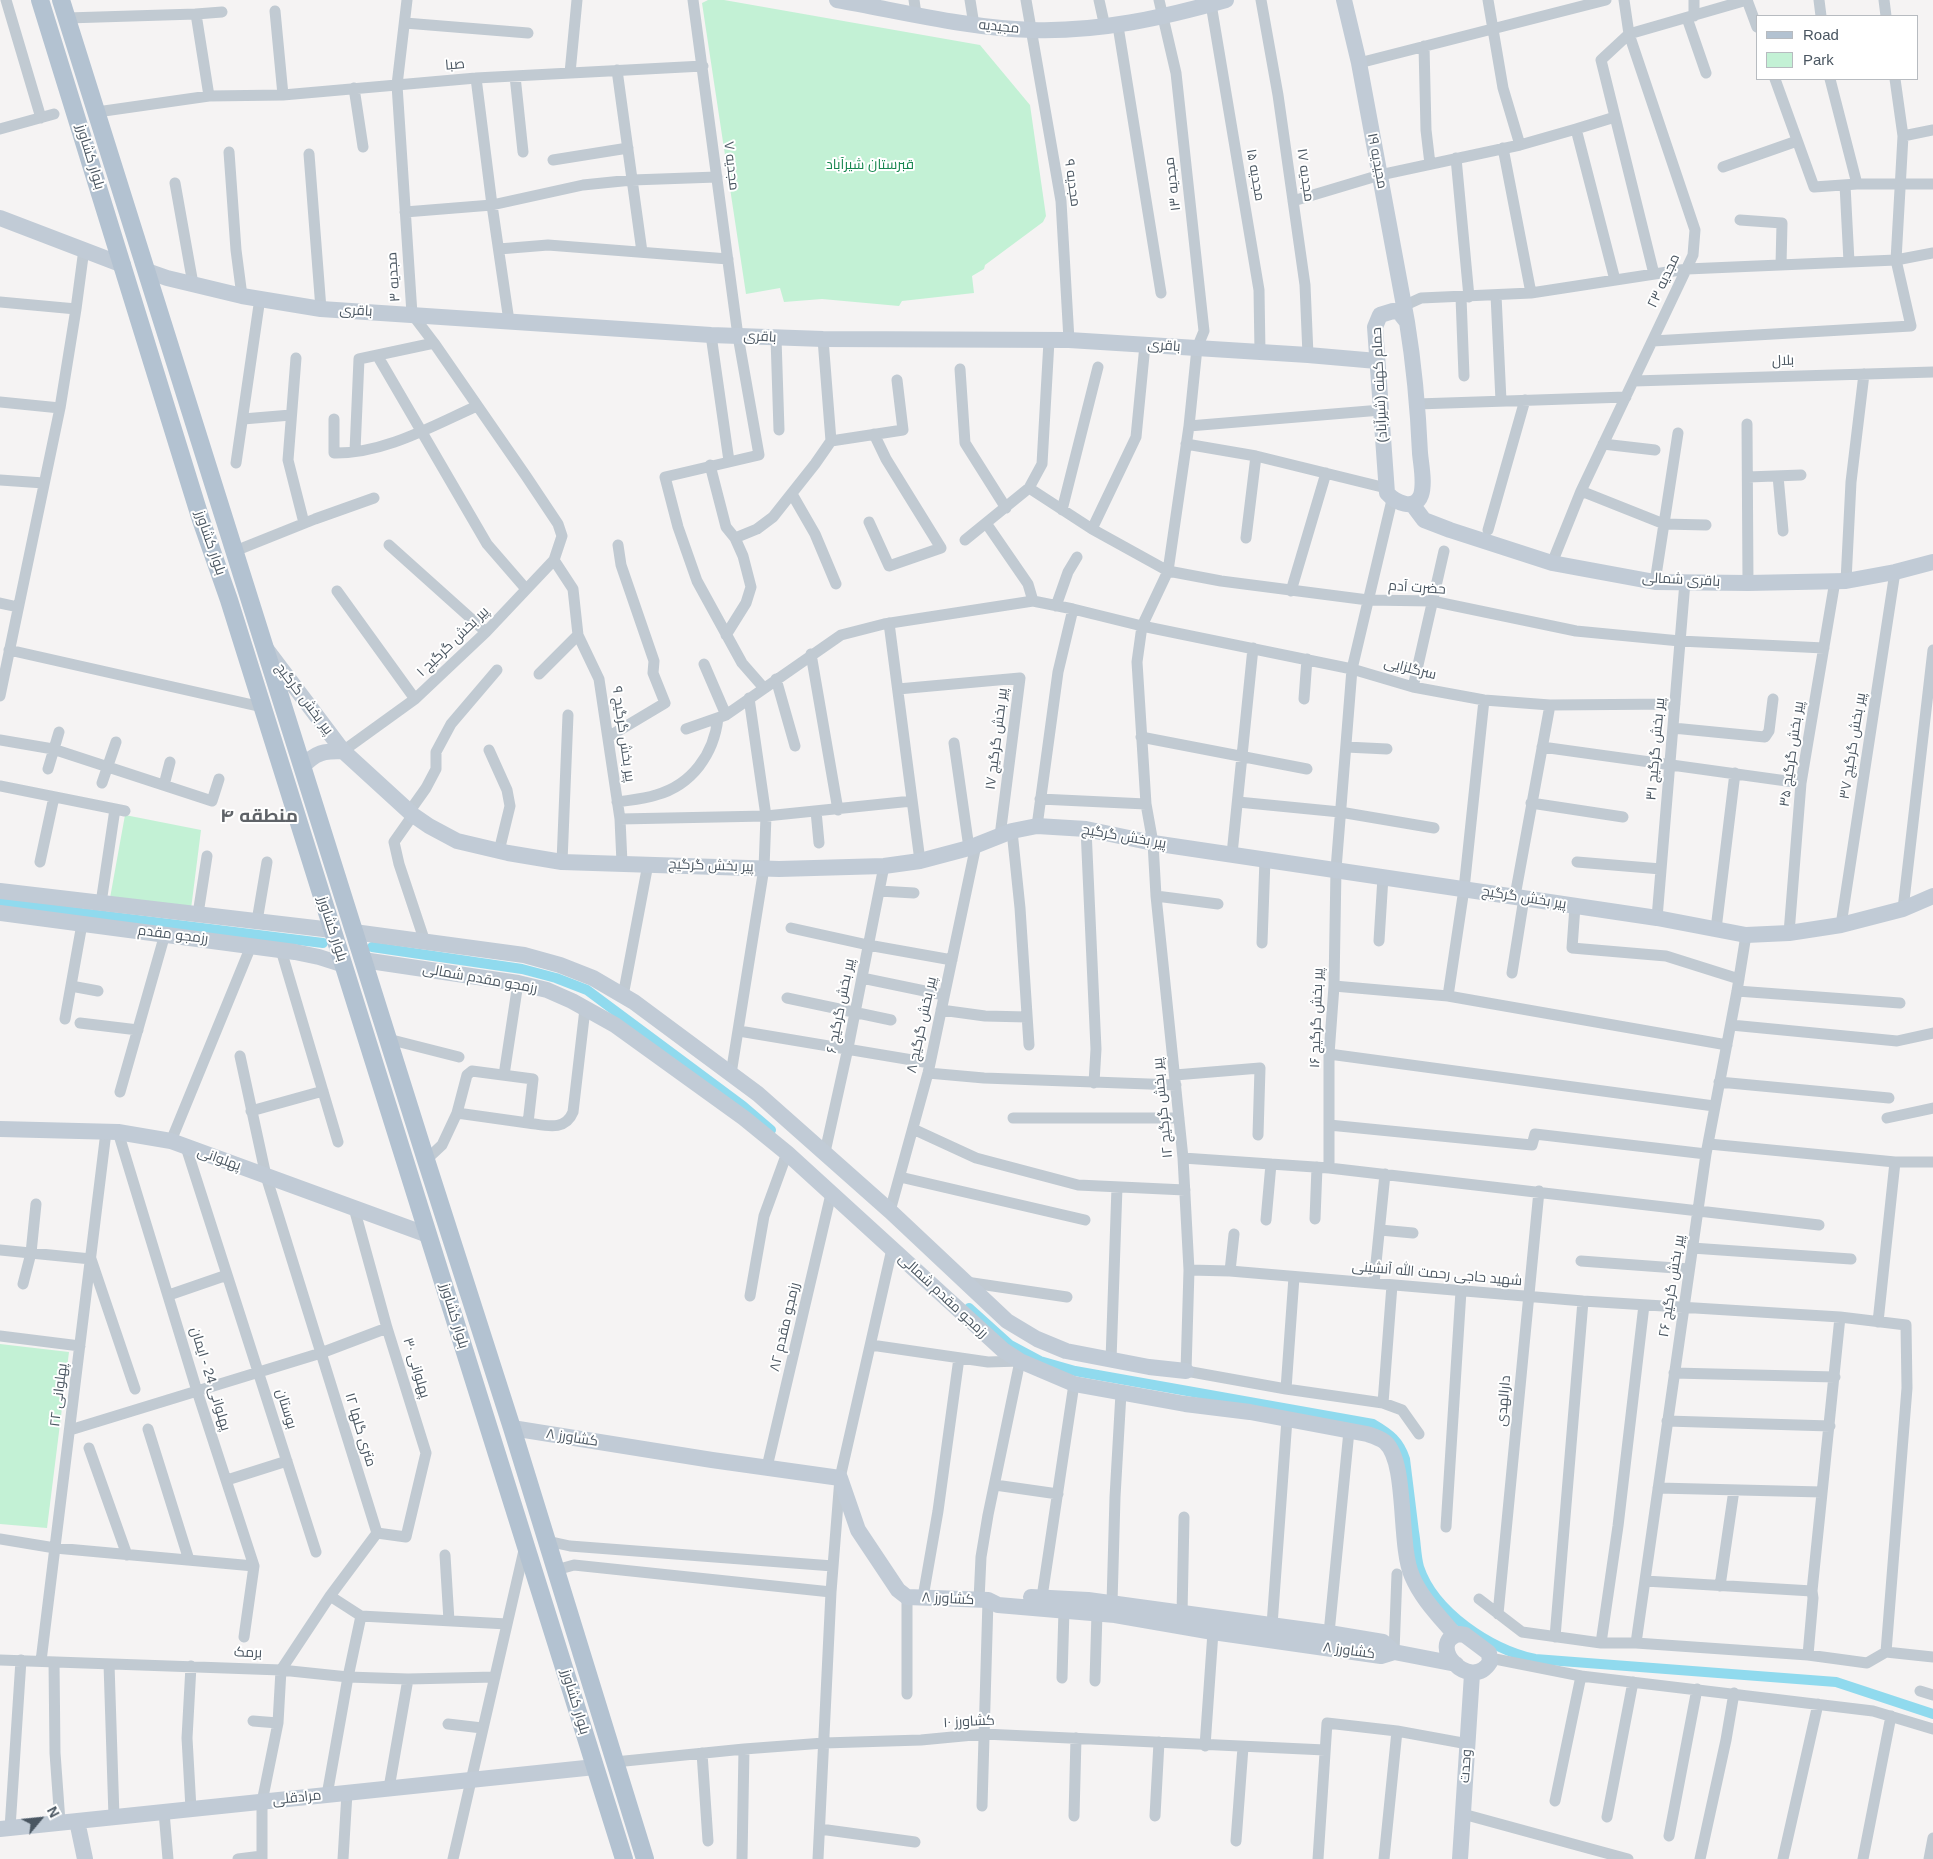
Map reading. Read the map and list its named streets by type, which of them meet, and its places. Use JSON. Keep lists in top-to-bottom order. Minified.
{"streets":{"main road":["بلوار کشاورز"],"street":["مجیدیه","صبا","مجیدیه ۱۹","مجدیه ۷","مجدیه ۱۵","مجدیه ۱۷","مجدیه ۹","مجدیه ۱۳","مجدیه ۳","مجدیه ۲۳","باقری","بلال","حمام کهنه (شیرآباد)","باقری شمالی","حضرت آدم","پیر بخش گرگیج ۱","سرگلزایی","پیر بخش گرگیج","پیر بخش گرگیج ۹","پیر بخش گرگیج ۱۷","پیر بخش گرگیج ۳۷","پیر بخش گرگیج ۳۱","پیر بخش گرگیج ۳۵","رزمجو مقدم","رزمجو مقدم شمالی","پیر بخش گرگیج ۶","پیر بخش گرگیج ۱۶","پیر بخش گرگیج ۸","پیر بخش گرگیج ۱۲","پهلوانی","شهید حاجی رحمت الله آنشینی","پیر بخش گرگیج ۲۶","رزمجو مقدم ۸۲","پهلوانی ۳۰","پهلوانی 24 - ایمان","پهلوانی ۲۲","دارالهدی","بوستان","۱۲ متری گلها","کشاورز ۸","برمک","کشاورز ۱۰","وحدت","مرادقلی"]},"crossings":[["مجیدیه","مجدیه ۱۵"],["مجیدیه","مجدیه ۹"],["مجیدیه","مجدیه ۱۳"],["صبا","بلوار کشاورز"],["صبا","مجدیه ۷"],["صبا","مجدیه ۳"],["بلوار کشاورز","باقری"],["بلوار کشاورز","پیر بخش گرگیج"],["بلوار کشاورز","رزمجو مقدم"],["بلوار کشاورز","رزمجو مقدم شمالی"],["بلوار کشاورز","پهلوانی"],["بلوار کشاورز","کشاورز ۸"],["بلوار کشاورز","کشاورز ۱۰"],["بلوار کشاورز","مرادقلی"],["مجیدیه ۱۹","حمام کهنه (شیرآباد)"],["مجدیه ۷","باقری"],["مجدیه ۱۵","باقری"],["مجدیه ۱۷","باقری"],["مجدیه ۹","باقری"],["مجدیه ۱۳","باقری"],["مجدیه ۱۳","حضرت آدم"],["مجدیه ۱۳","پیر بخش گرگیج ۱۲"],["مجدیه ۳","باقری"],["مجدیه ۳","پیر بخش گرگیج ۱"],["مجدیه ۲۳","بلال"],["مجدیه ۲۳","باقری شمالی"],["باقری","حمام کهنه (شیرآباد)"],["بلال","پیر بخش گرگیج ۳۵"],["حمام کهنه (شیرآباد)","باقری شمالی"],["حمام کهنه (شیرآباد)","پیر بخش گرگیج ۱۶"],["باقری شمالی","پیر بخش گرگیج ۳۷"],["باقری شمالی","پیر بخش گرگیج ۳۱"],["باقری شمالی","پیر بخش گرگیج ۳۵"],["حضرت آدم","پیر بخش گرگیج ۳۱"],["حضرت آدم","پیر بخش گرگیج ۳۵"],["حضرت آدم","پیر بخش گرگیج ۱۶"],["حضرت آدم","پیر بخش گرگیج ۱۲"],["پیر بخش گرگیج ۱","پیر بخش گرگیج"],["پیر بخش گرگیج ۱","پیر بخش گرگیج ۹"],["سرگلزایی","پیر بخش گرگیج ۳۱"],["سرگلزایی","پیر بخش گرگیج ۱۶"],["سرگلزایی","پیر بخش گرگیج ۱۲"],["پیر بخش گرگیج","پیر بخش گرگیج ۹"],["پیر بخش گرگیج","پیر بخش گرگیج ۱۷"],["پیر بخش گرگیج","پیر بخش گرگیج ۳۷"],["پیر بخش گرگیج","پیر بخش گرگیج ۳۱"],["پیر بخش گرگیج","پیر بخش گرگیج ۳۵"],["پیر بخش گرگیج","پیر بخش گرگیج ۶"],["پیر بخش گرگیج","پیر بخش گرگیج ۱۶"],["پیر بخش گرگیج","پیر بخش گرگیج ۸"],["پیر بخش گرگیج","پیر بخش گرگیج ۱۲"],["پیر بخش گرگیج","پیر بخش گرگیج ۲۶"],["رزمجو مقدم شمالی","رزمجو مقدم ۸۲"],["رزمجو مقدم شمالی","وحدت"],["پیر بخش گرگیج ۱۲","شهید حاجی رحمت الله آنشینی"],["پهلوانی","پهلوانی ۳۰"],["پهلوانی","پهلوانی 24 - ایمان"],["پهلوانی","پهلوانی ۲۲"],["پهلوانی","بوستان"],["پهلوانی","۱۲ متری گلها"],["شهید حاجی رحمت الله آنشینی","پیر بخش گرگیج ۲۶"],["شهید حاجی رحمت الله آنشینی","دارالهدی"],["رزمجو مقدم ۸۲","کشاورز ۸"],["پهلوانی ۳۰","۱۲ متری گلها"],["پهلوانی 24 - ایمان","پهلوانی ۲۲"],["پهلوانی ۲۲","برمک"]],"districts":["منطقه ۴"],"parks":["قبرستان شیرآباد"],"legend":["Road","Park"],"north":"top right"}
